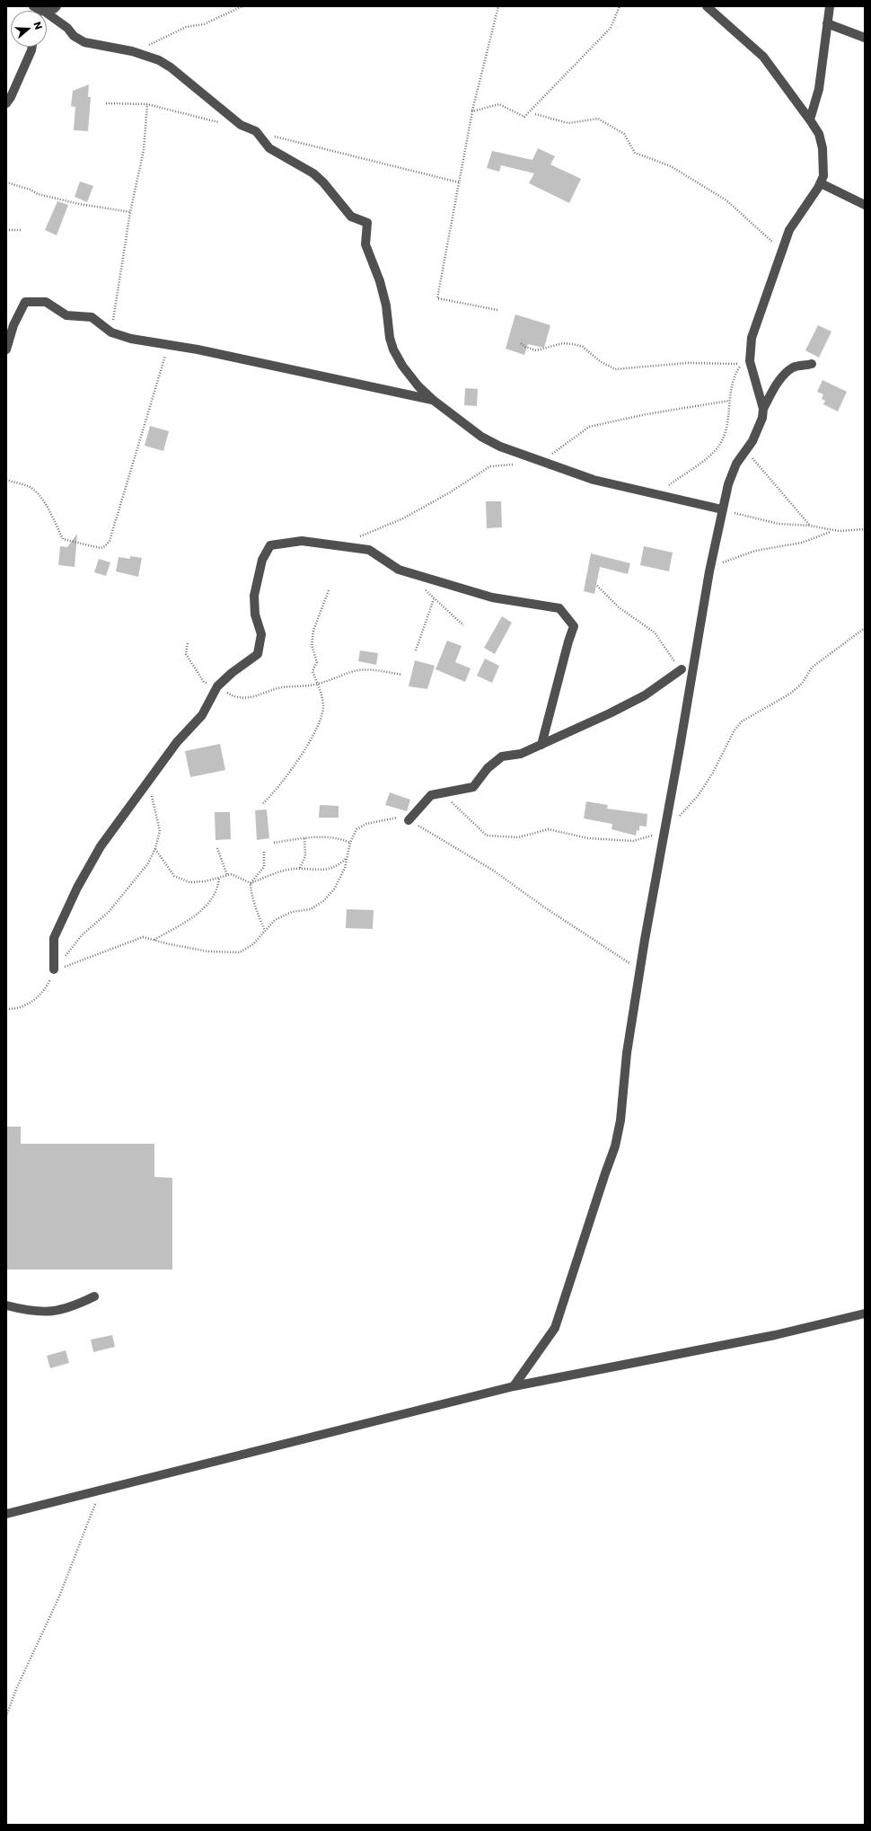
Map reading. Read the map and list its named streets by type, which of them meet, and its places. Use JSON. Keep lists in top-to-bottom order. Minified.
{"north":"right"}
